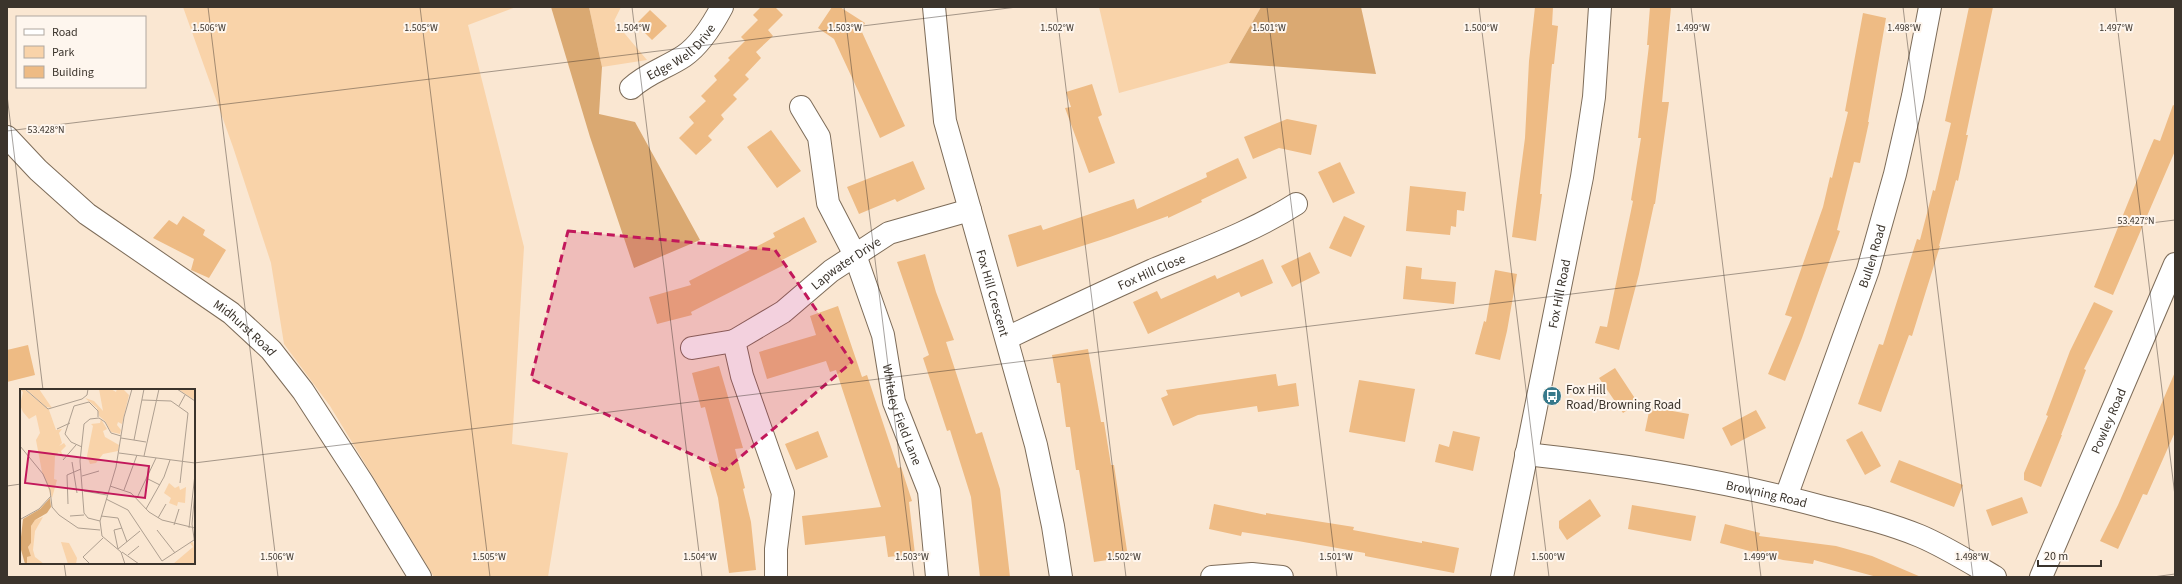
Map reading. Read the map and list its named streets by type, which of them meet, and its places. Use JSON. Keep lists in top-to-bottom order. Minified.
{"streets":{"street":["Edge Well Drive","Bullen Road","Lapwater Drive","Fox Hill Close","Fox Hill Crescent","Fox Hill Road","Midhurst Road","Whiteley Field Lane","Powley Road","Browning Road"]},"crossings":[["Bullen Road","Browning Road"],["Lapwater Drive","Fox Hill Crescent"],["Lapwater Drive","Whiteley Field Lane"],["Fox Hill Close","Fox Hill Crescent"],["Fox Hill Road","Browning Road"]],"places":{"bus stop":["Fox Hill Road/Browning Road"]},"legend":["Road","Park","Building"],"scale_bar":"20 m","coordinates":["1.506°W","1.505°W","1.504°W","1.503°W","1.502°W","1.501°W","1.500°W","1.499°W","1.498°W","1.497°W","53.428°N","53.427°N"]}
